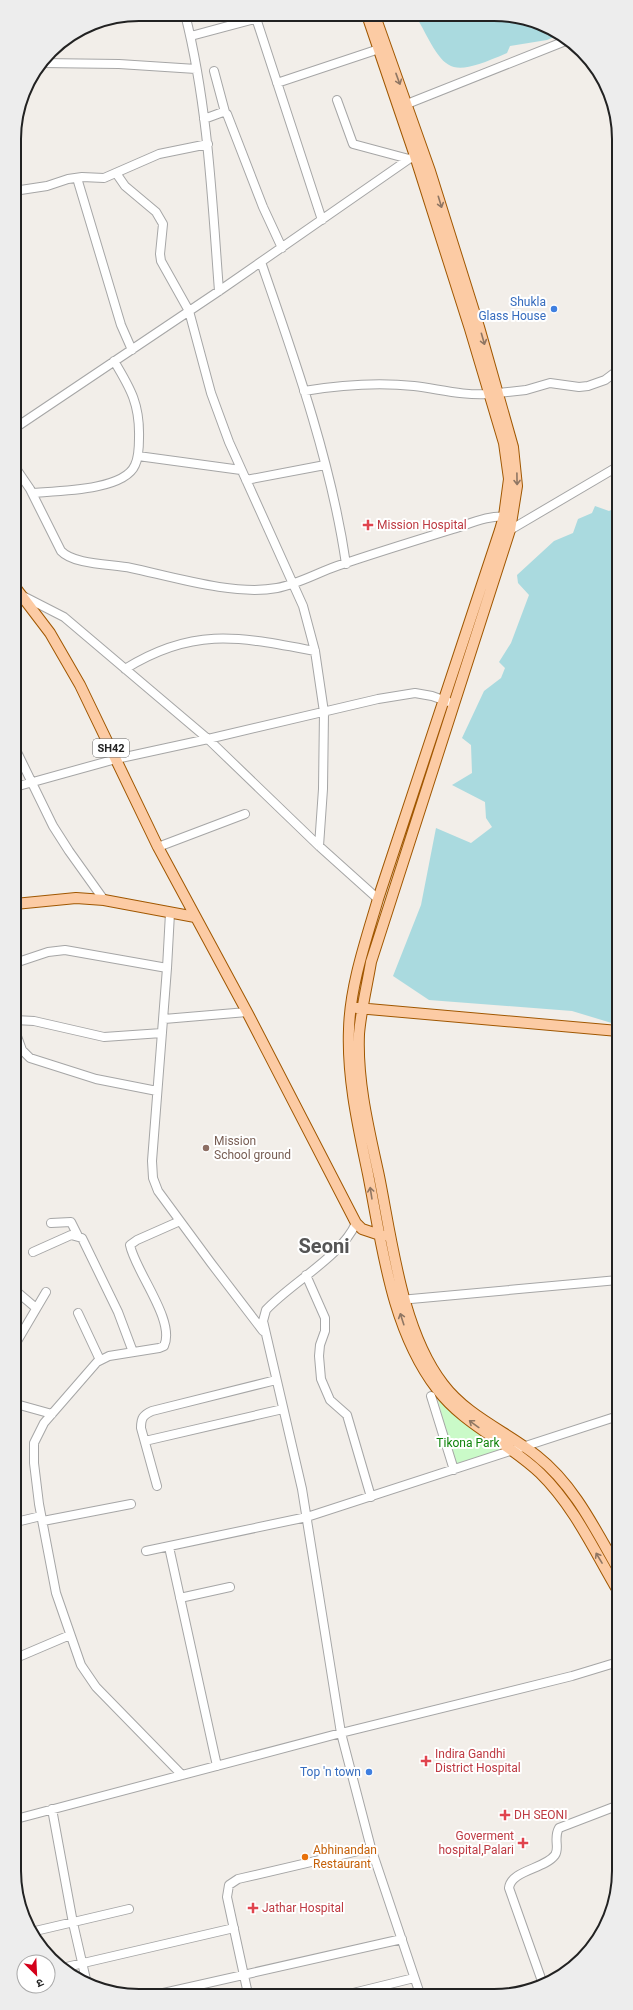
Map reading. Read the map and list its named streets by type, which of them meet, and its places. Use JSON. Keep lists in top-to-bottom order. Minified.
{"streets":{"main road":["SH42"]},"districts":["Seoni"],"parks":["Tikona Park"],"places":{"other":["Shukla Glass House","Mission School ground","Top 'n town","Abhinandan Restaurant"],"health":["Mission Hospital","Indira Gandhi District Hospital","DH SEONI","Goverment hospital,Palari","Jathar Hospital"]},"north":"bottom right"}
